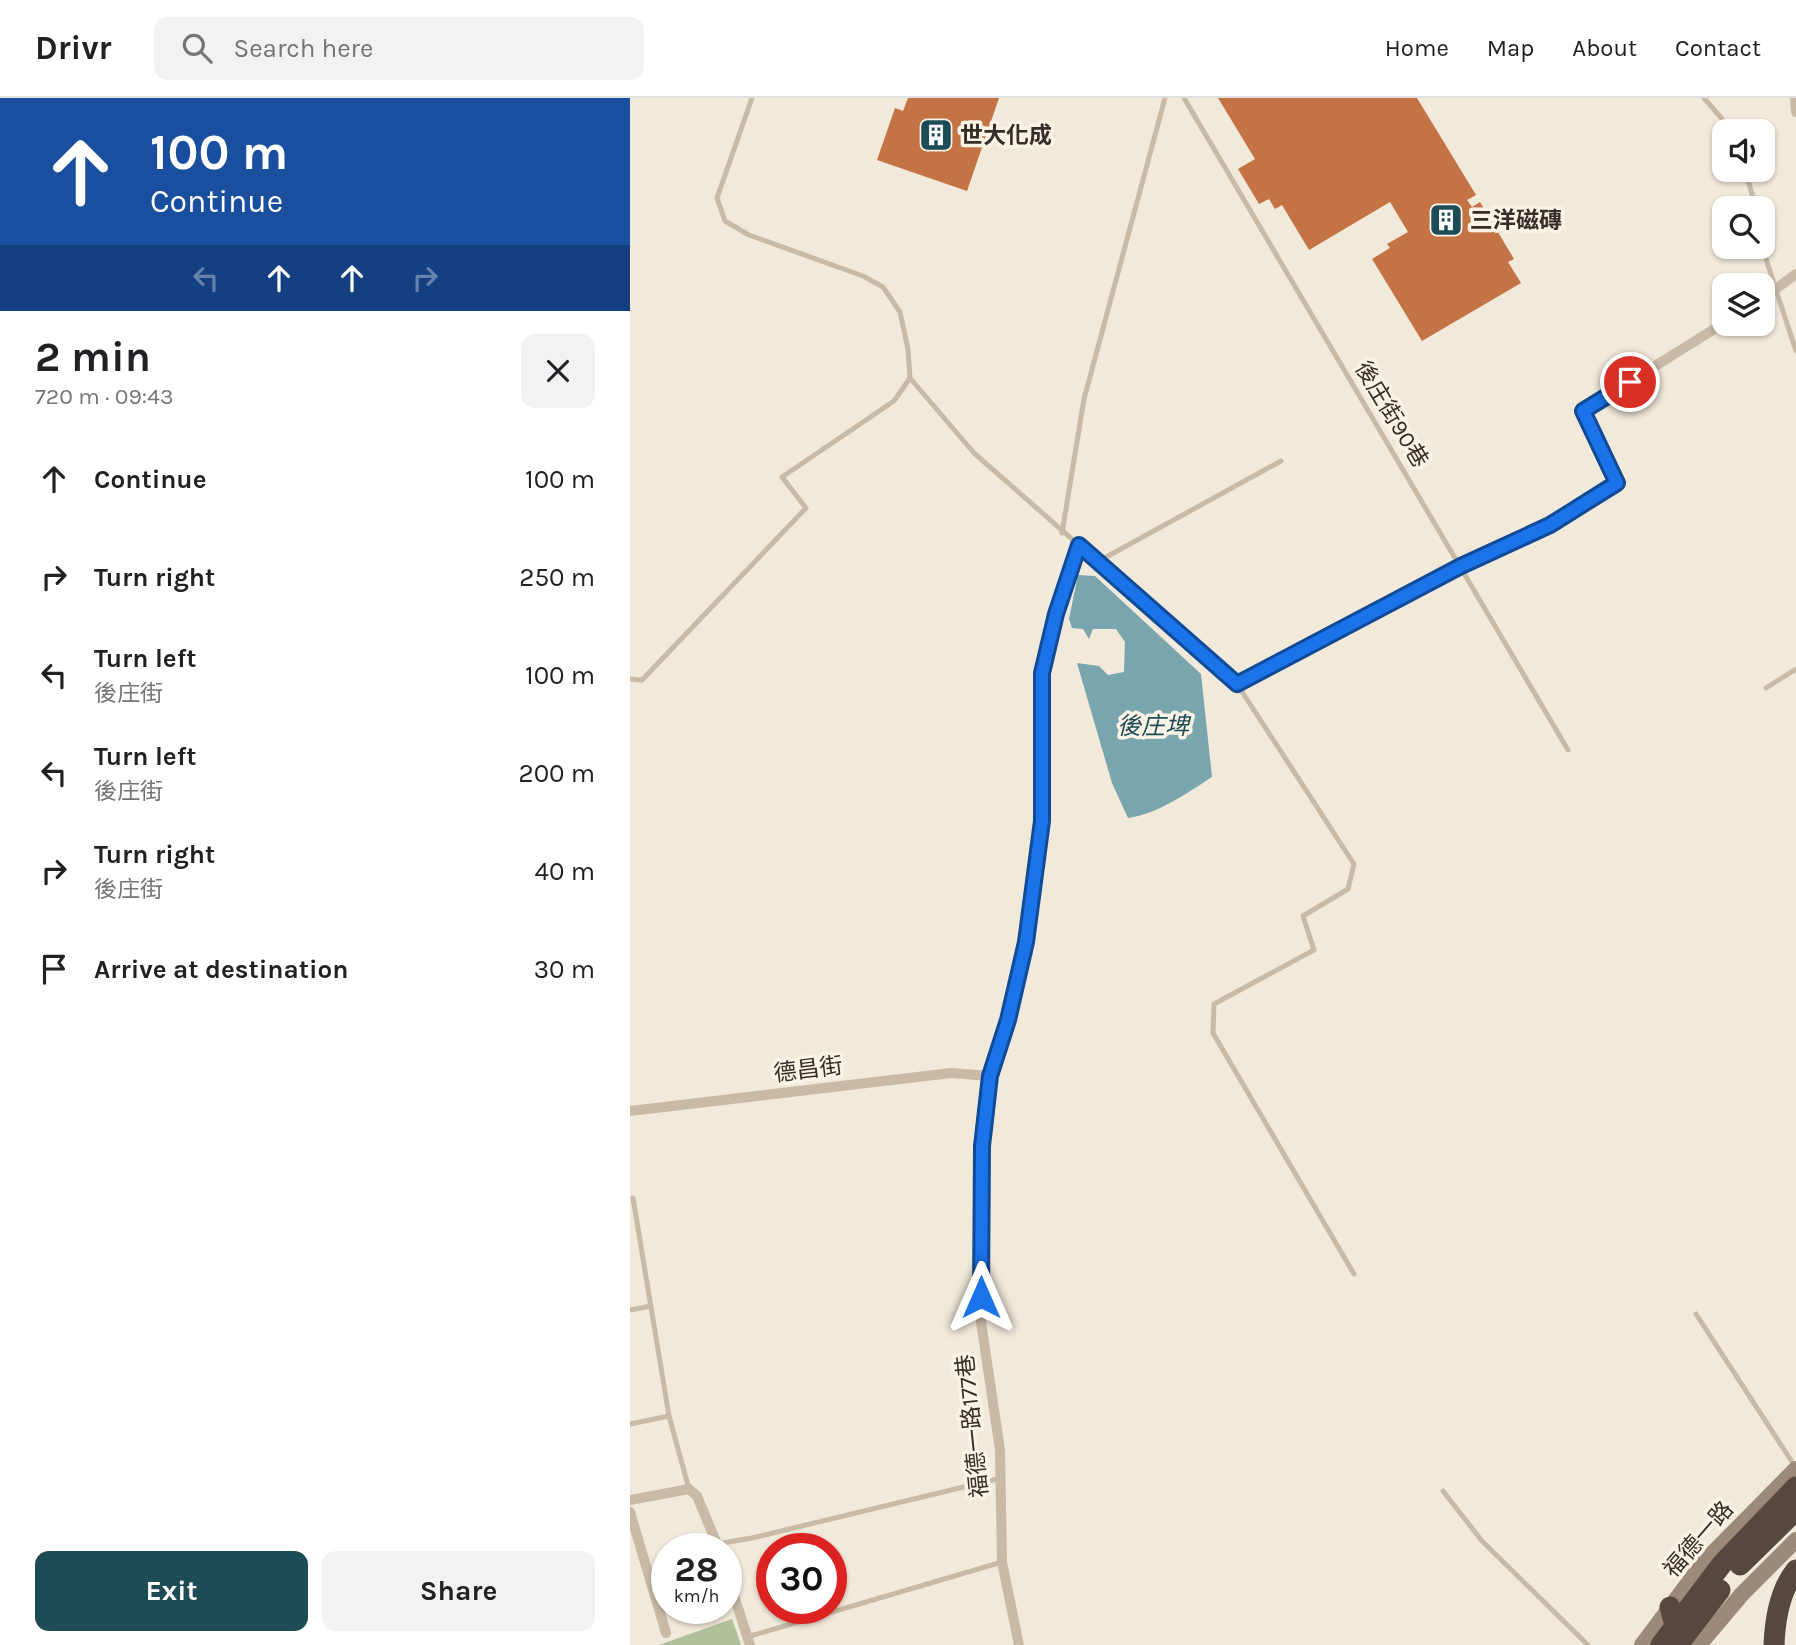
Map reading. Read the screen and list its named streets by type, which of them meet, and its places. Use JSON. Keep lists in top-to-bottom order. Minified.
{"streets":{"main road":["福德一路"],"street":["德昌街","福德一路177巷"],"lane":["後庄街90巷"]},"crossings":[["德昌街","福德一路177巷"]],"water":["後庄埤"],"places":{"building":["世大化成","三洋磁磚"]},"page":{"header":"Drivr","search":"Search here","nav":["Home","Map","About","Contact"],"turn":["100 m","Continue"],"heading":["2 min","720 m · 09:43"],"list":[{"name":"Continue","value":"100 m"},{"name":"Turn right","value":"250 m"},{"name":"Turn left","note":"後庄街","value":"100 m"},{"name":"Turn left","note":"後庄街","value":"200 m"},{"name":"Turn right","note":"後庄街","value":"40 m"},{"name":"Arrive at destination","value":"30 m"}],"speed":"28 km/h","limit":"30","buttons":["Exit","Share"]}}
